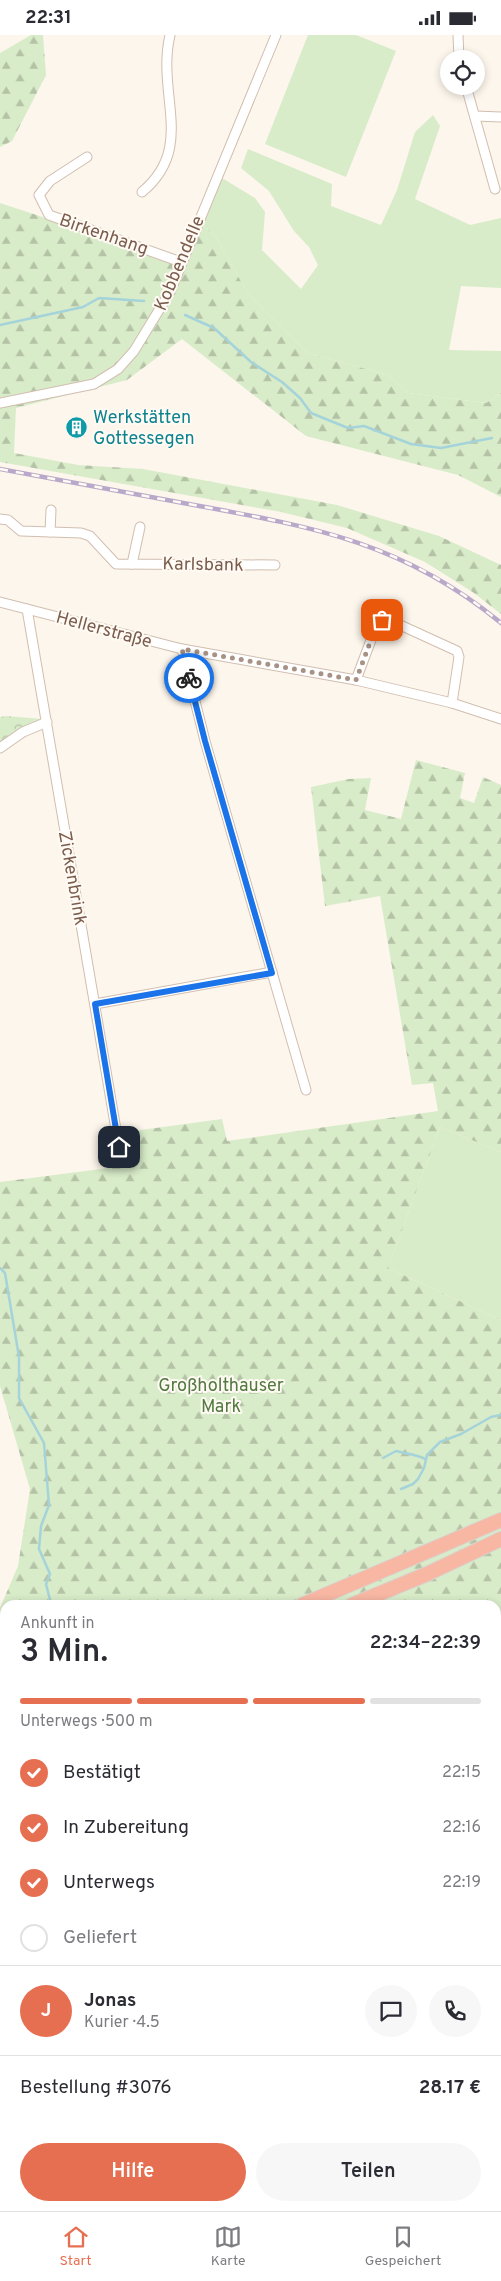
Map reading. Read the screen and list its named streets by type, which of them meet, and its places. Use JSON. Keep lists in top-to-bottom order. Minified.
{"streets":{"street":["Birkenhang","Kobbendelle","Karlsbank","Hellerstraße","Zickenbrink"]},"crossings":[["Birkenhang","Kobbendelle"],["Hellerstraße","Zickenbrink"]],"parks":["Großholthauser Mark"],"places":{"building":["Werkstätten Gottessegen"]},"page":{"status":"22:31","heading":["3 Min.","Ankunft in","22:34–22:39"],"panel":["Jonas","Kurier · 4.5","Bestellung #3076","28.17 €"],"bar":"Unterwegs · 500 m","list":[["Bestätigt","22:15"],["In Zubereitung","22:16"],["Unterwegs","22:19"],"Geliefert"],"round":"J","buttons":["Hilfe","Teilen"],"tabs":["Start","Karte","Gespeichert"]}}
